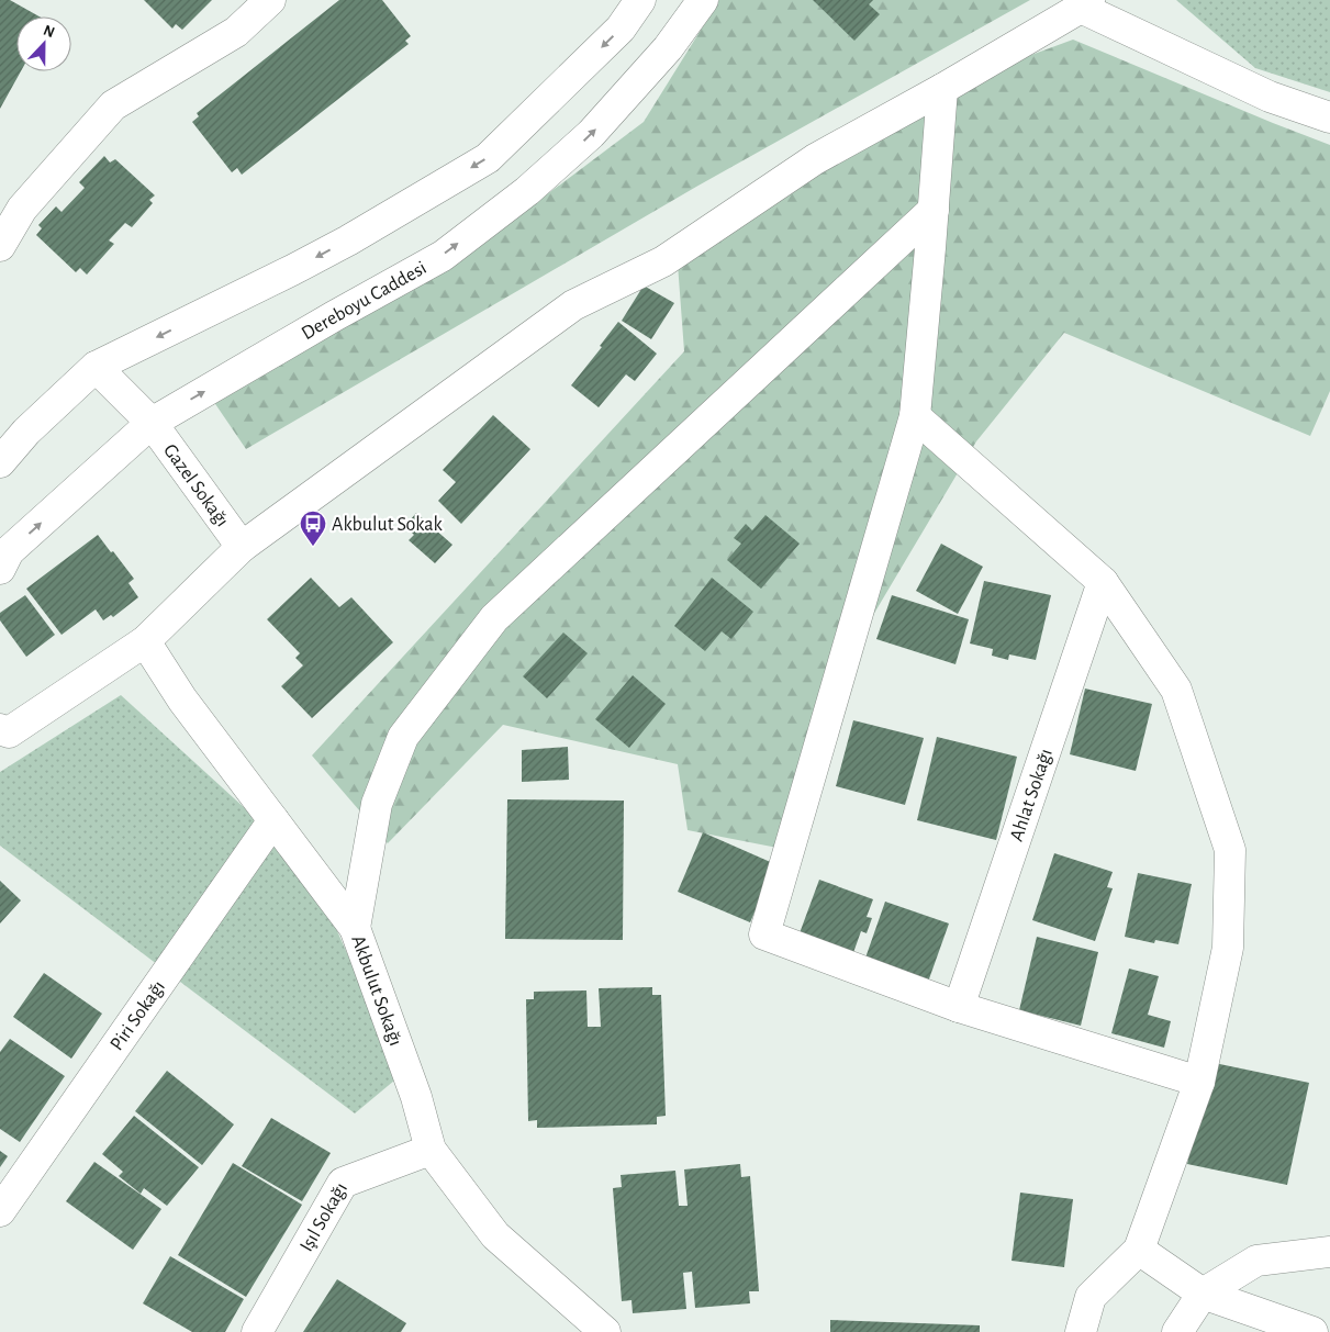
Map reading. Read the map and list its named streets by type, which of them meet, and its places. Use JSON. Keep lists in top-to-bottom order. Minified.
{"streets":{"street":["Dereboyu Caddesi","Gazel Sokağı","Ahlat Sokağı","Akbulut Sokağı","Piri Sokağı","Işıl Sokağı"]},"crossings":[["Dereboyu Caddesi","Gazel Sokağı"],["Akbulut Sokağı","Piri Sokağı"],["Akbulut Sokağı","Işıl Sokağı"]],"places":{"bus stop":["Akbulut Sokak"]},"north":"top"}
